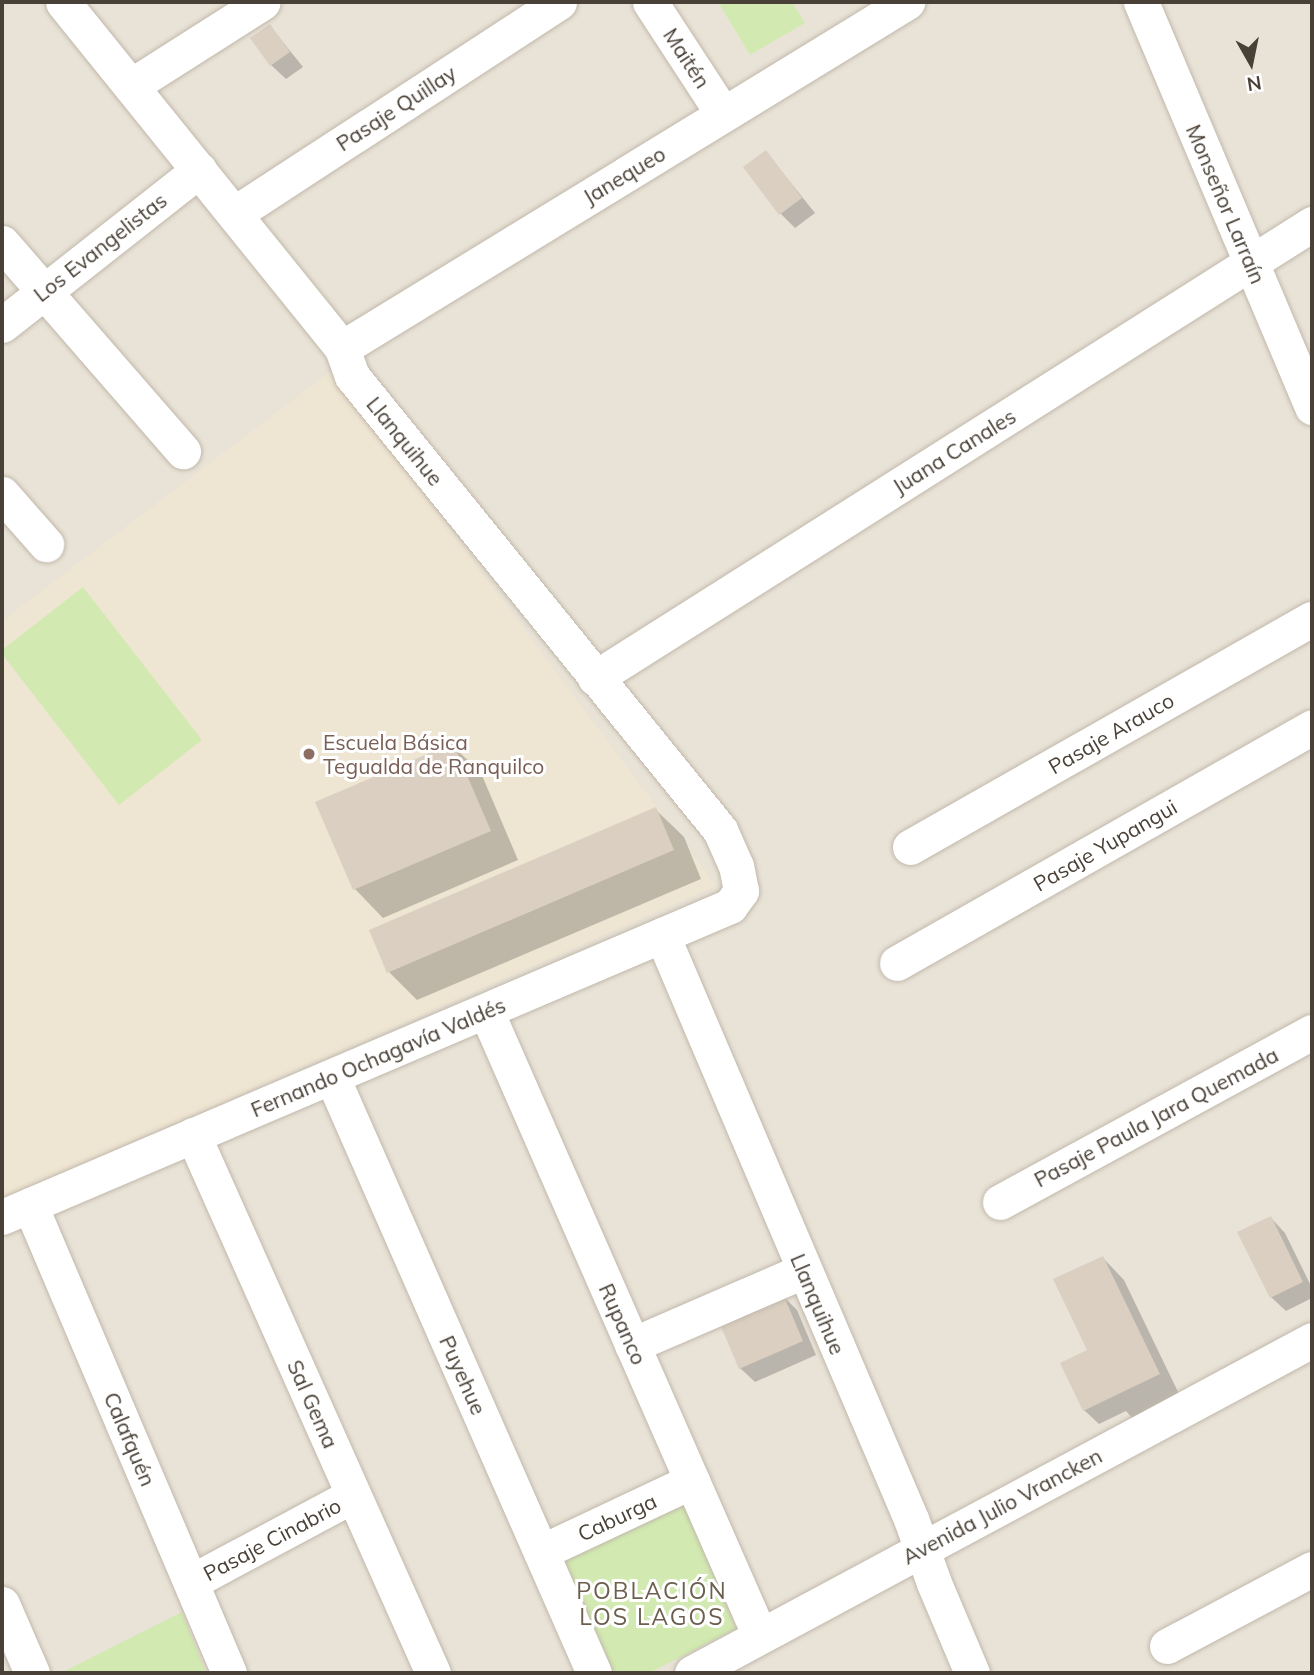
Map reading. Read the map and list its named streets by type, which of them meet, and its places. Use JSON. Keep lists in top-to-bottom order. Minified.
{"streets":{"street":["Maitén","Pasaje Quillay","Janequeo","Monseñor Larraín","Los Evangelistas","Llanquihue","Juana Canales","Pasaje Arauco","Pasaje Yupangui","Fernando Ochagavía Valdés","Pasaje Paula Jara Quemada","Rupanco","Puyehue","Sal Gema","Calafquén","Avenida Julio Vrancken","Caburga","Pasaje Cinabrio"]},"crossings":[["Maitén","Janequeo"],["Pasaje Quillay","Llanquihue"],["Janequeo","Llanquihue"],["Monseñor Larraín","Juana Canales"],["Los Evangelistas","Llanquihue"],["Llanquihue","Juana Canales"],["Llanquihue","Fernando Ochagavía Valdés"],["Llanquihue","Avenida Julio Vrancken"],["Fernando Ochagavía Valdés","Rupanco"],["Fernando Ochagavía Valdés","Puyehue"],["Fernando Ochagavía Valdés","Sal Gema"],["Fernando Ochagavía Valdés","Calafquén"],["Rupanco","Avenida Julio Vrancken"],["Rupanco","Caburga"],["Puyehue","Caburga"],["Sal Gema","Pasaje Cinabrio"],["Calafquén","Pasaje Cinabrio"]],"districts":["POBLACIÓN LOS LAGOS"],"places":["Escuela Básica Tegualda de Ranquilco"],"north":"bottom"}
